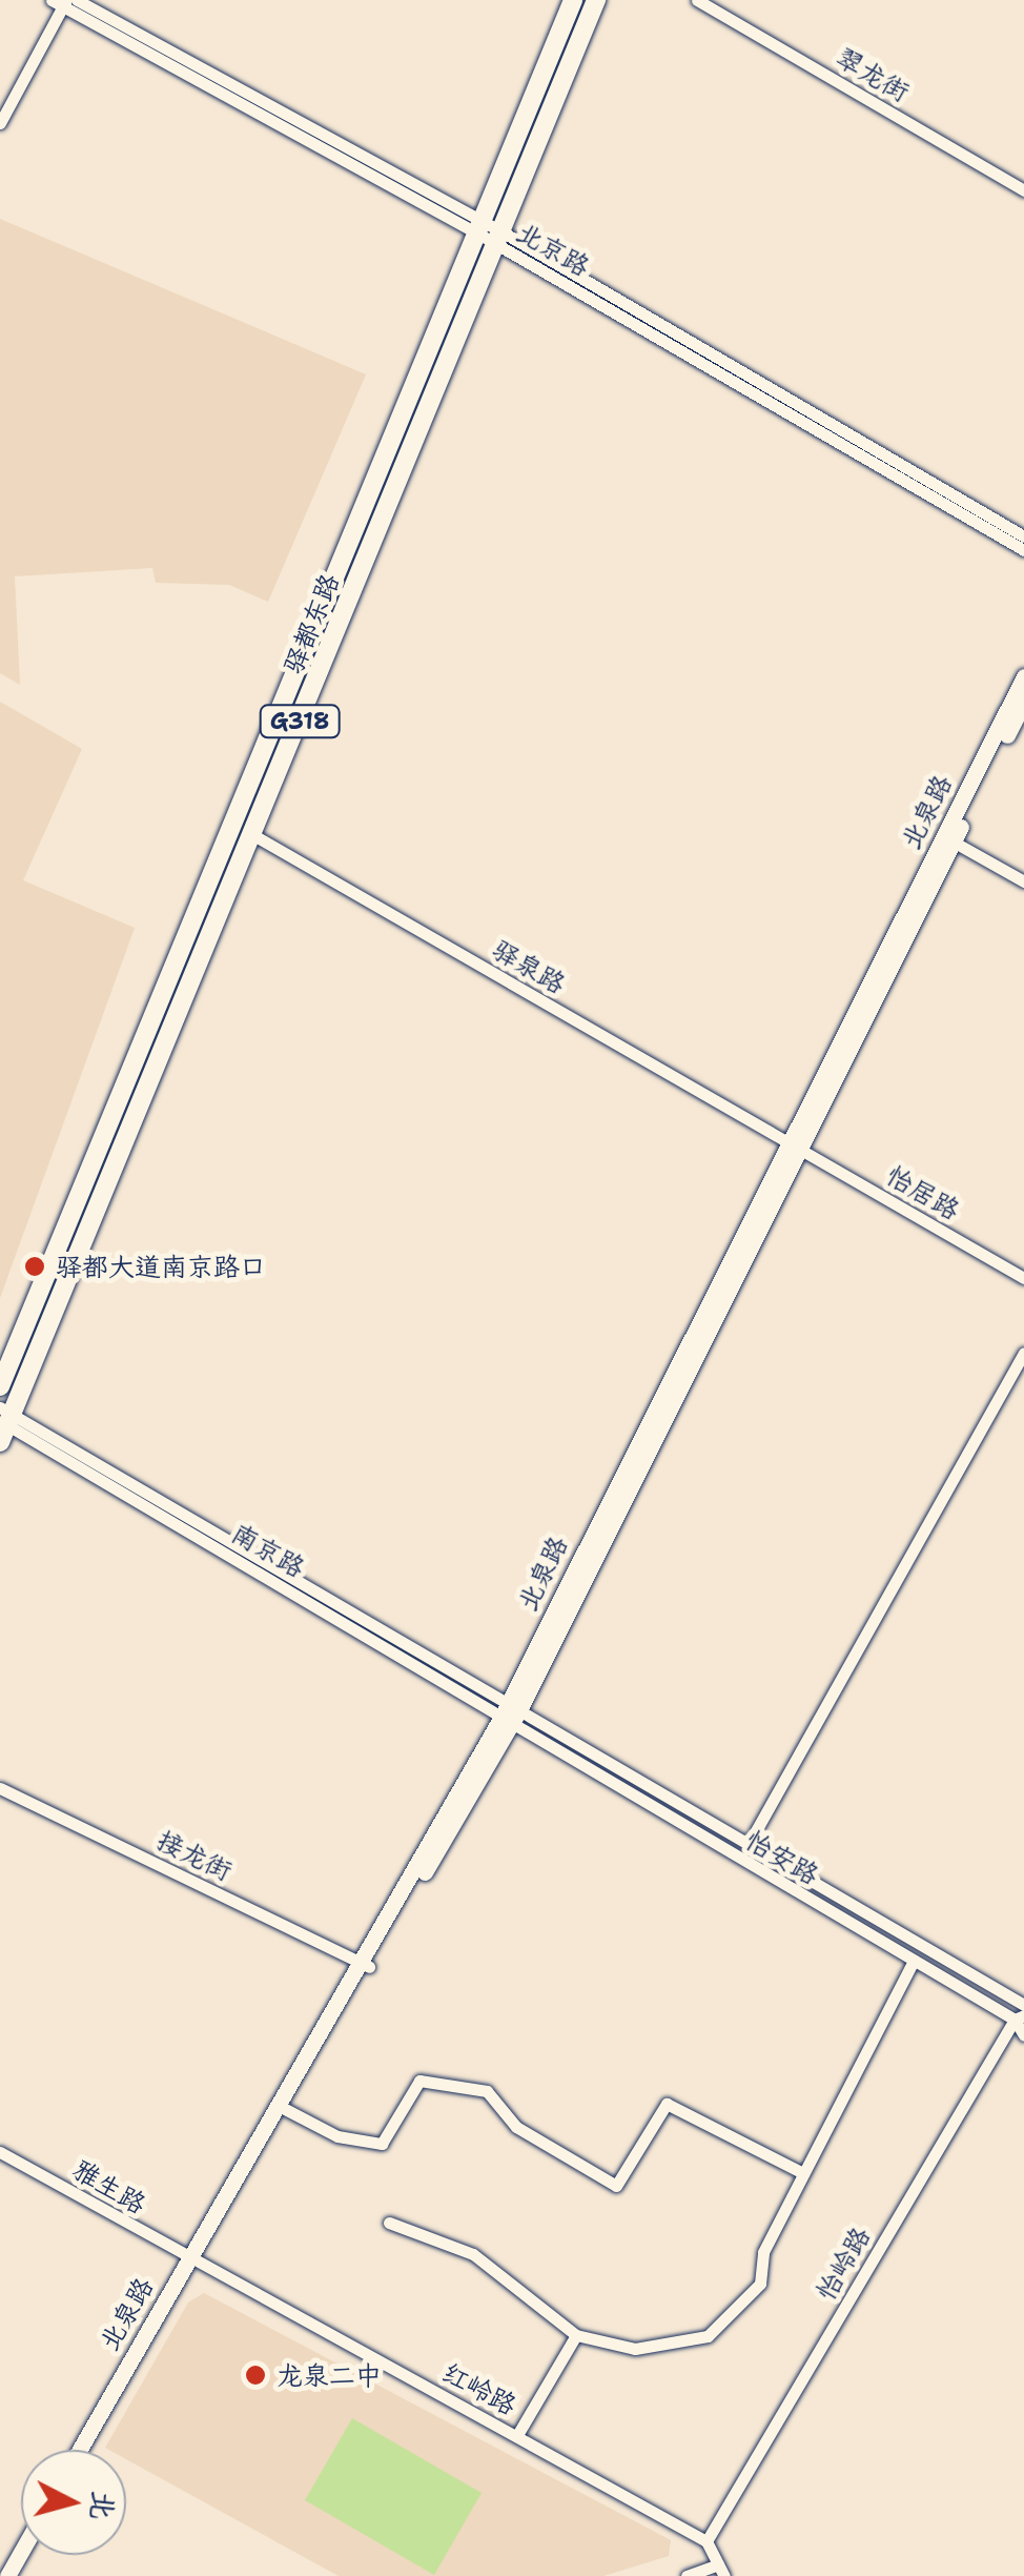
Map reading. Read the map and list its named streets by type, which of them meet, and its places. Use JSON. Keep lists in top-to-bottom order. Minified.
{"streets":{"highway":["驿都东路","G318"],"main road":["北泉路"],"street":["翠龙街","北京路","驿泉路","怡居路","南京路","接龙街","怡安路","雅生路","怡岭路","红岭路"]},"crossings":[["北京路","驿都东路"],["驿都东路","驿泉路"],["驿都东路","南京路"],["北泉路","驿泉路"],["北泉路","怡居路"],["北泉路","南京路"],["北泉路","接龙街"],["北泉路","怡安路"],["北泉路","雅生路"],["北泉路","红岭路"],["驿泉路","怡居路"],["南京路","怡安路"],["怡安路","怡岭路"],["雅生路","红岭路"],["怡岭路","红岭路"]],"places":["驿都大道南京路口","龙泉二中"],"north":"right"}
